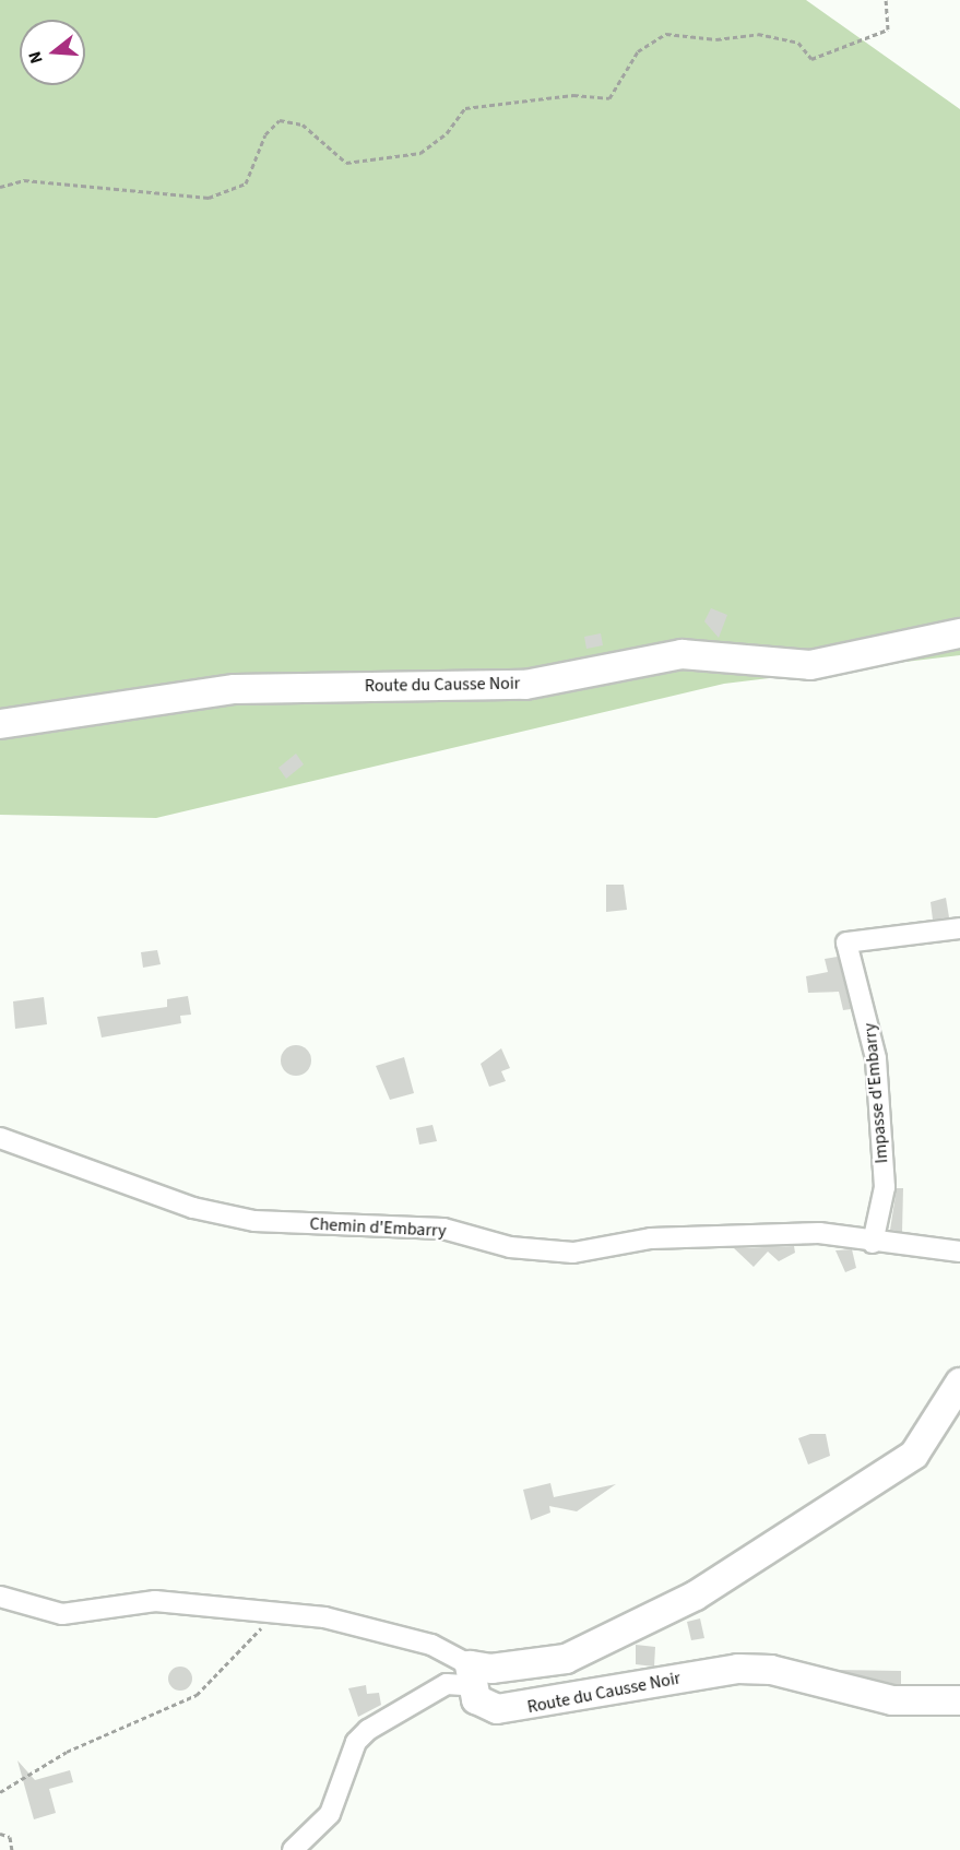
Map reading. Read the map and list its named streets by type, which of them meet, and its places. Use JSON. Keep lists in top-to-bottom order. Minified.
{"streets":{"street":["Route du Causse Noir","Impasse d'Embarry","Chemin d'Embarry"]},"crossings":[["Impasse d'Embarry","Chemin d'Embarry"]],"north":"left"}
